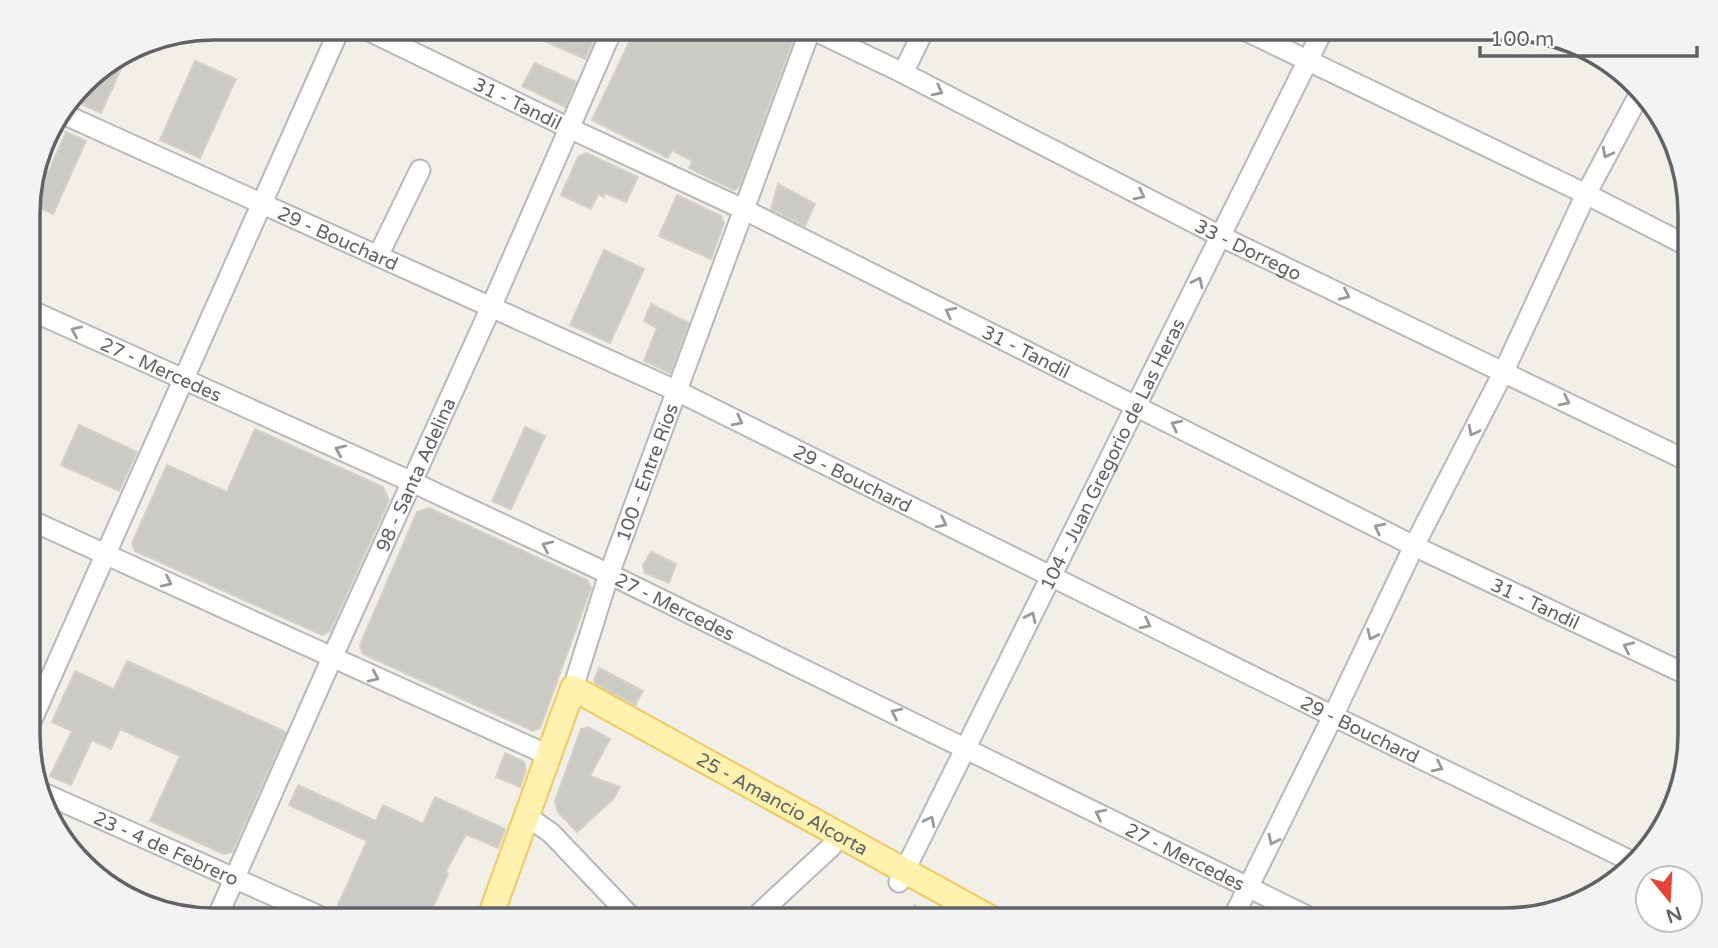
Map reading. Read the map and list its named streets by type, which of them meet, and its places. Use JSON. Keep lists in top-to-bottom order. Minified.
{"streets":{"main road":["100 - Entre Ríos"],"street":["31 - Tandil","29 - Bouchard","33 - Dorrego","27 - Mercedes","104 - Juan Gregorio de Las Heras","98 - Santa Adelina","23 - 4 de Febrero"]},"crossings":[["31 - Tandil","104 - Juan Gregorio de Las Heras"],["31 - Tandil","100 - Entre Ríos"],["31 - Tandil","98 - Santa Adelina"],["29 - Bouchard","104 - Juan Gregorio de Las Heras"],["29 - Bouchard","100 - Entre Ríos"],["29 - Bouchard","98 - Santa Adelina"],["33 - Dorrego","104 - Juan Gregorio de Las Heras"],["27 - Mercedes","104 - Juan Gregorio de Las Heras"],["27 - Mercedes","100 - Entre Ríos"],["27 - Mercedes","98 - Santa Adelina"],["98 - Santa Adelina","23 - 4 de Febrero"]],"one_way":["31 - Tandil","29 - Bouchard","33 - Dorrego","27 - Mercedes","104 - Juan Gregorio de Las Heras"],"scale_bar":"100 m","north":"bottom"}
